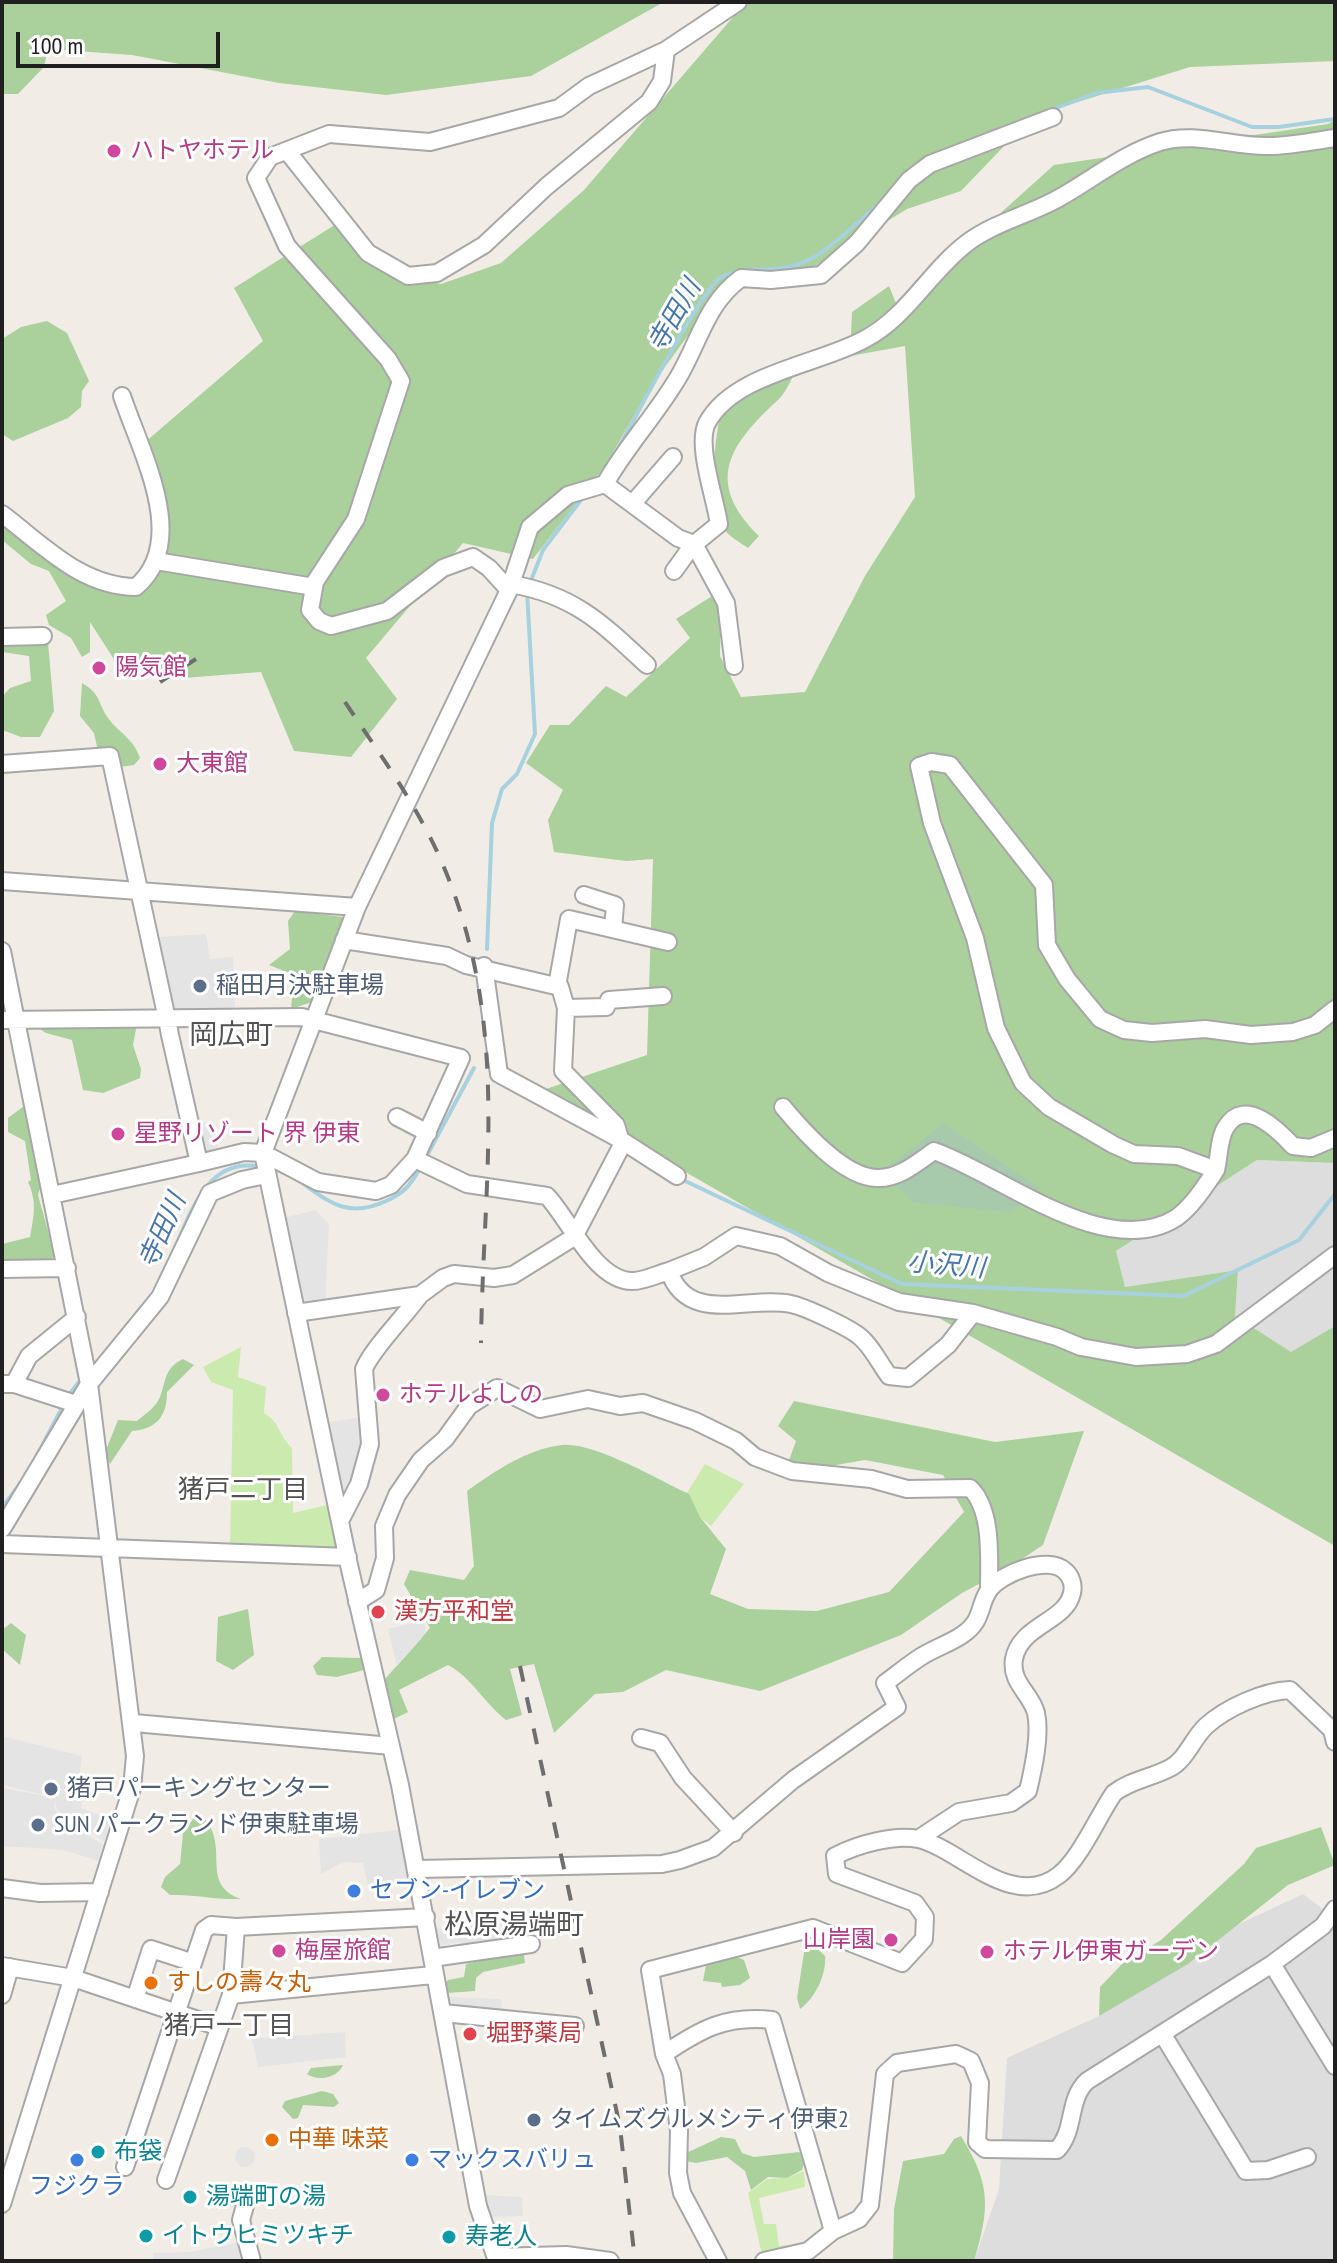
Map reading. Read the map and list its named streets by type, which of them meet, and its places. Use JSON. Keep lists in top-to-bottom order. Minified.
{"districts":["岡広町","猪戸二丁目","松原湯端町","猪戸一丁目"],"water":["寺田川","小沢川"],"places":["ハトヤホテル","陽気館","大東館","稲田月決駐車場","星野リゾート 界 伊東","ホテルよしの","漢方平和堂","猪戸パーキングセンター","SUN パークランド伊東駐車場","セブン-イレブン","山岸園","梅屋旅館","ホテル伊東ガーデン","すしの壽々丸","堀野薬局","タイムズグルメシティ伊東2","中華 味菜","布袋","フジクラ","マックスバリュ","湯端町の湯","イトウヒミツキチ","寿老人"],"scale_bar":"100 m"}
